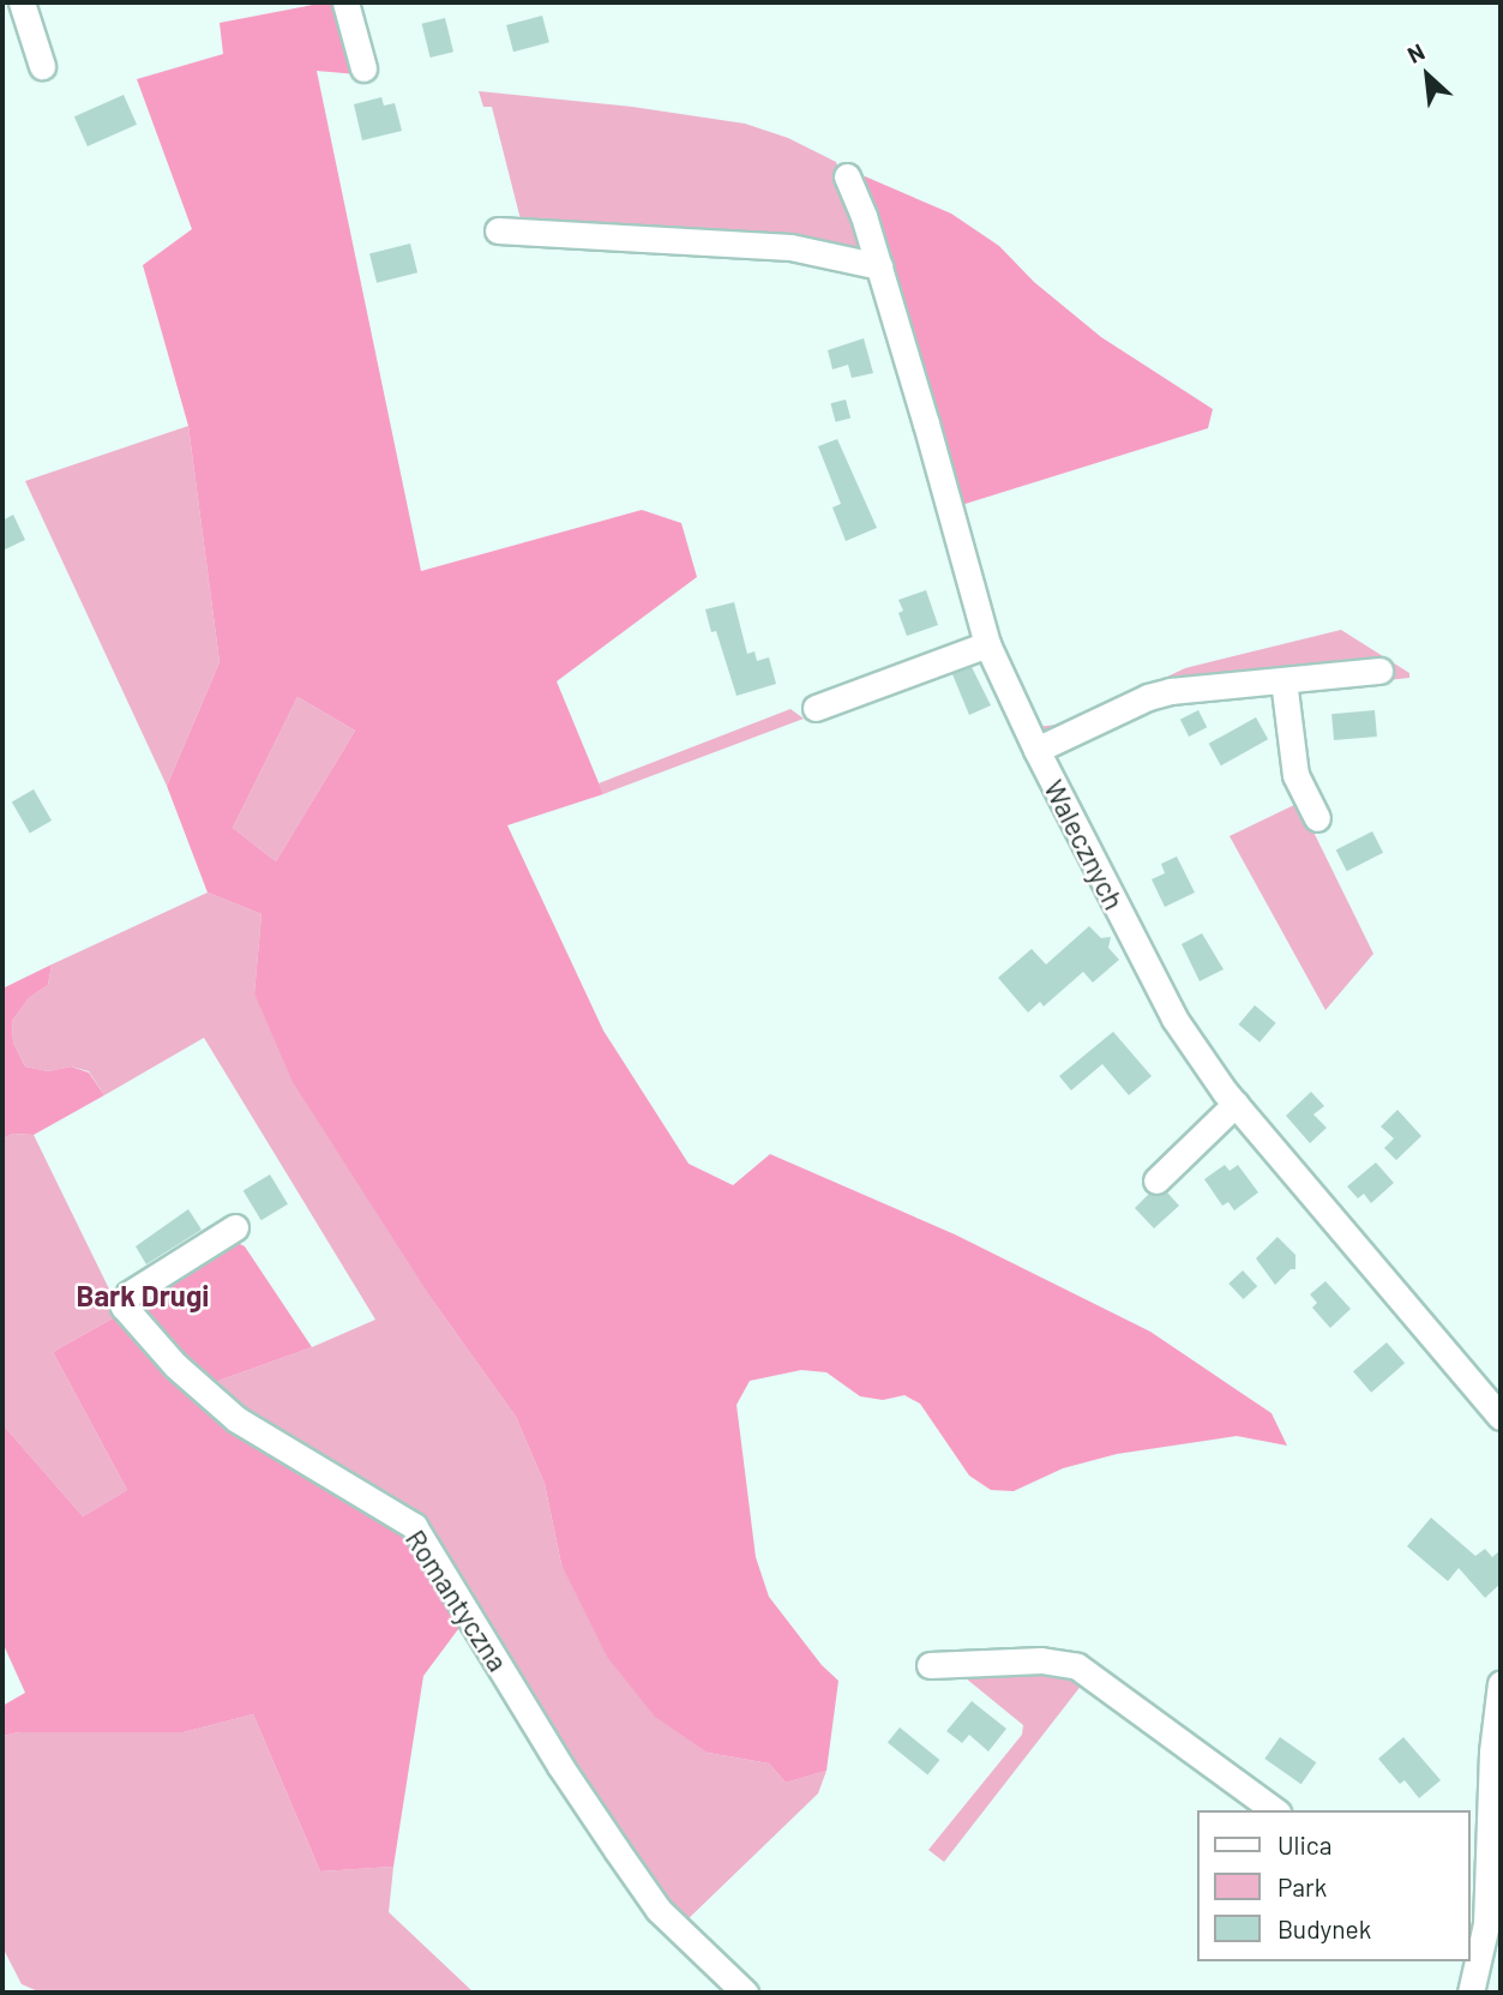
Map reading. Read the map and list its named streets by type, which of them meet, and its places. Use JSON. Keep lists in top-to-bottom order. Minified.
{"streets":{"street":["Walecznych","Romantyczna"]},"districts":["Bark Drugi"],"legend":["Ulica","Park","Budynek"],"north":"top left"}
